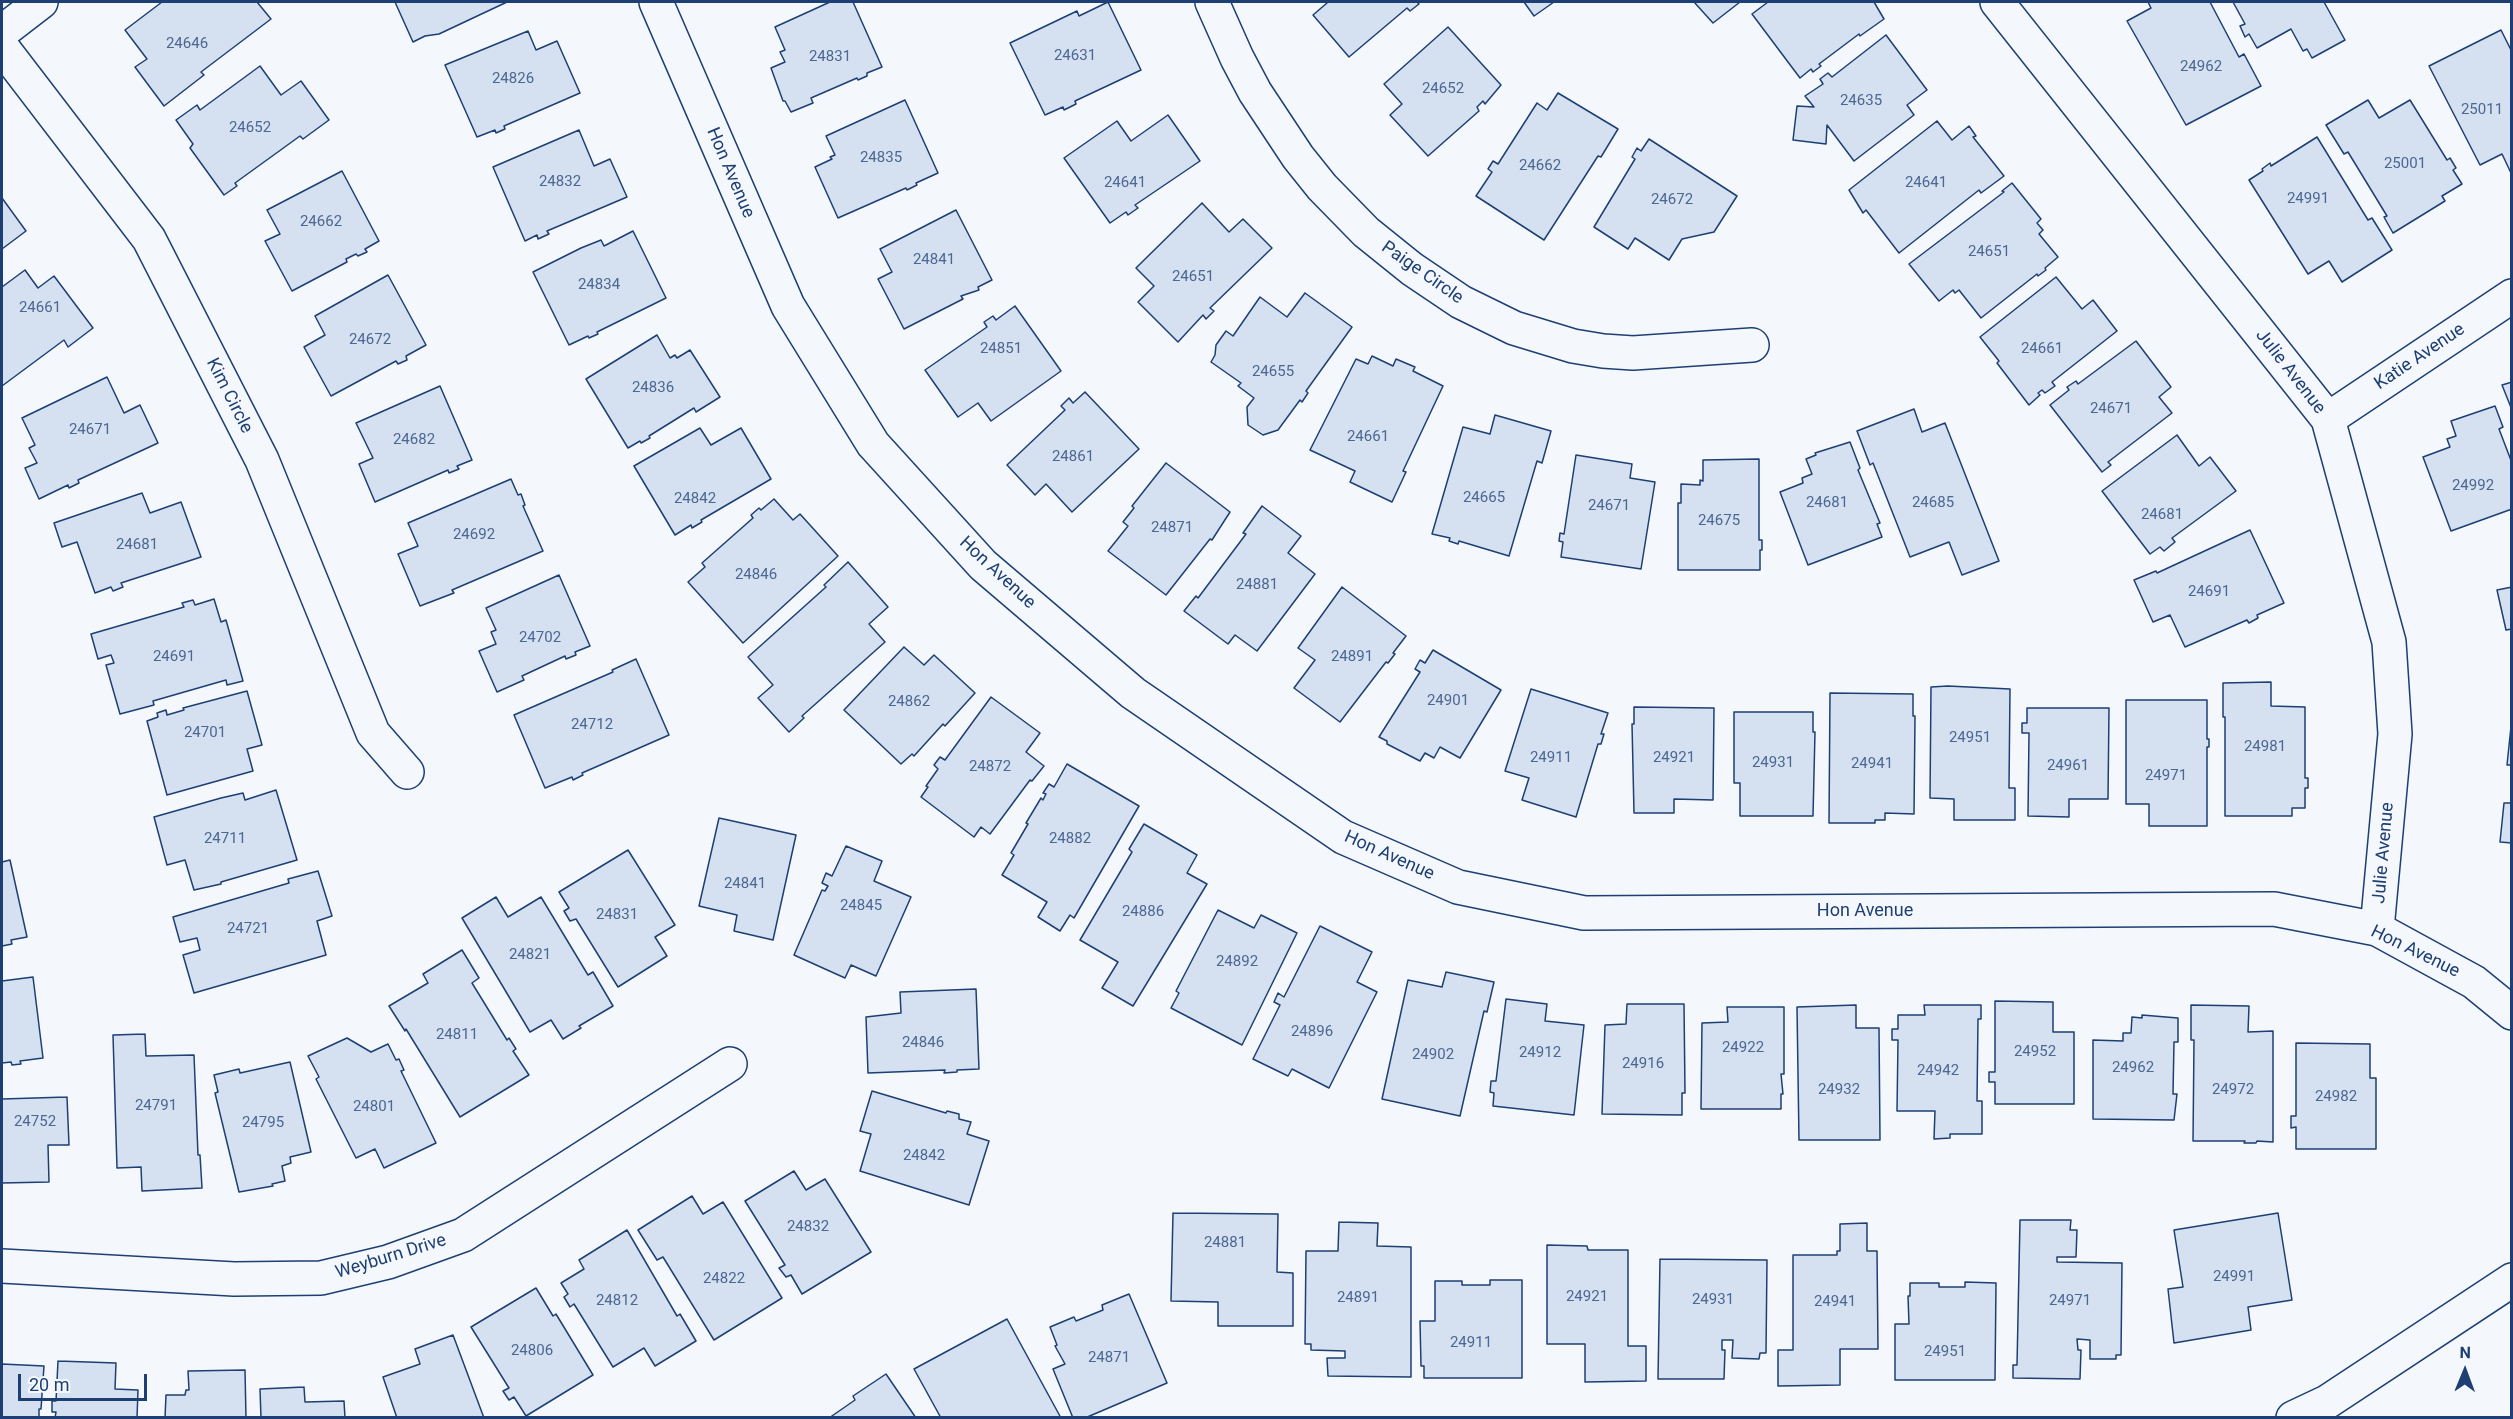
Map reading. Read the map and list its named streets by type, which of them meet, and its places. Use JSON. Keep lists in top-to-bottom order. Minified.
{"streets":{"street":["Hon Avenue","Paige Circle","Katie Avenue","Julie Avenue","Kim Circle","Weyburn Drive"]},"crossings":[["Hon Avenue","Julie Avenue"],["Katie Avenue","Julie Avenue"]],"house_numbers":["24646","24631","24831","24962","24826","24652","24635","25011","24652","24835","25001","24662","24832","24641","24641","24991","24672","24662","24651","24841","24651","24834","24661","24672","24851","24661","24655","24836","24671","24671","24661","24682","24861","24992","24665","24842","24681","24685","24671","24681","24675","24871","24692","24681","24846","24881","24691","24702","24691","24891","24901","24862","24712","24701","24951","24981","24911","24921","24931","24941","24961","24872","24971","24711","24882","24841","24845","24886","24831","24721","24821","24892","24896","24811","24846","24922","24952","24912","24902","24916","24962","24942","24932","24972","24982","24791","24801","24752","24795","24842","24832","24881","24991","24822","24921","24891","24931","24812","24971","24941","24911","24806","24951","24871"],"scale_bar":"20 m","north":"top"}
